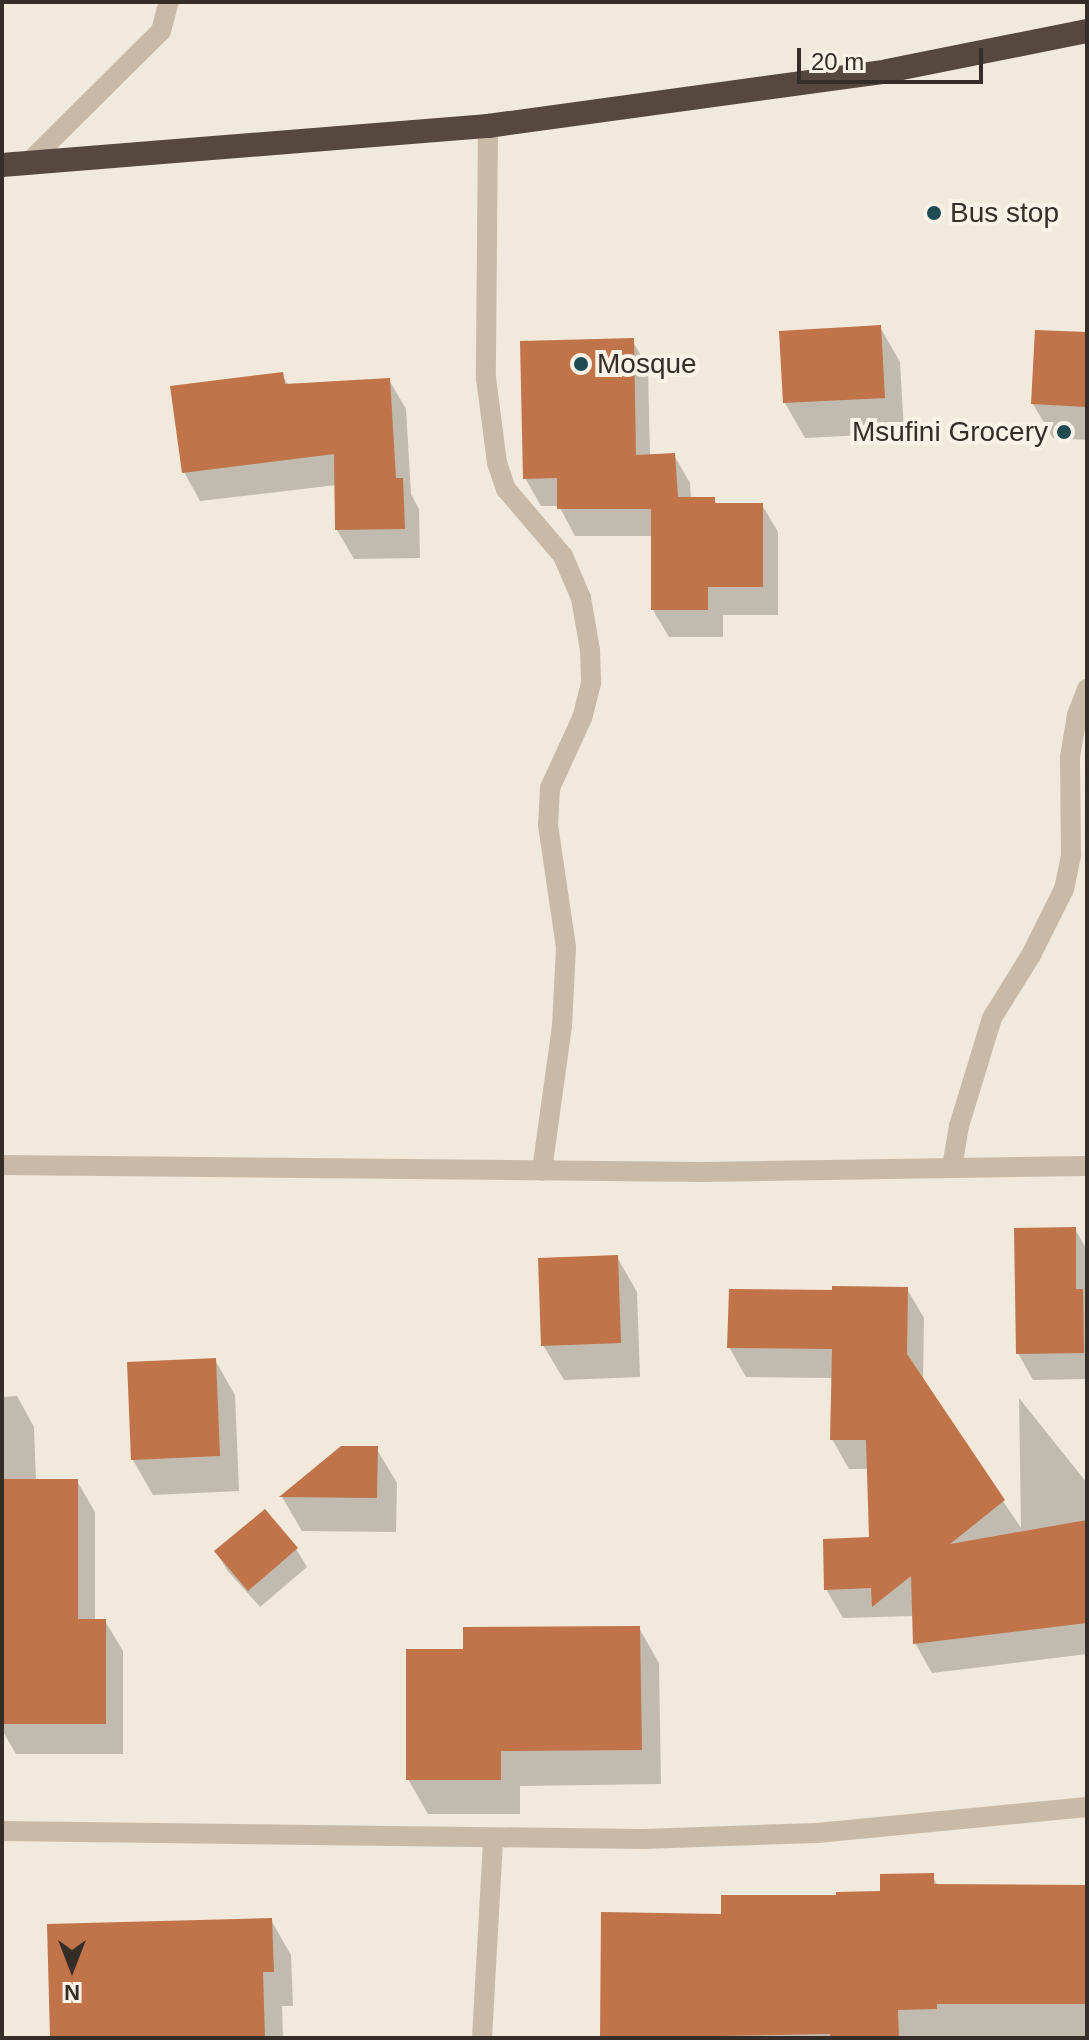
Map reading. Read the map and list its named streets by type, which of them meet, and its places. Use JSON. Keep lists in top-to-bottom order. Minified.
{"places":["Bus stop","Mosque","Msufini Grocery"],"scale_bar":"20 m","north":"bottom"}
